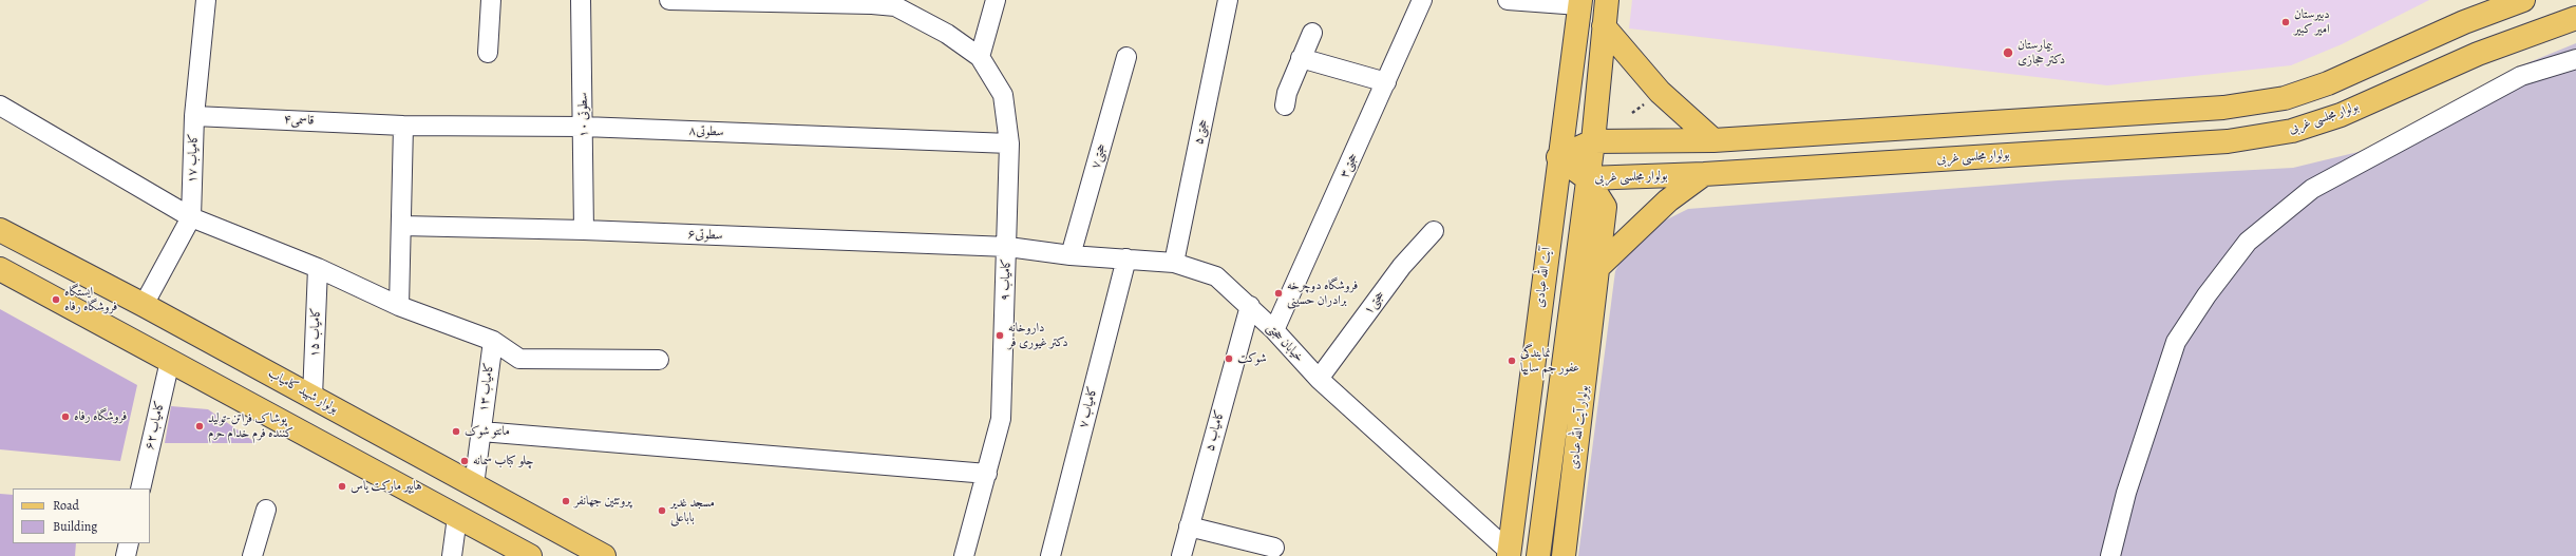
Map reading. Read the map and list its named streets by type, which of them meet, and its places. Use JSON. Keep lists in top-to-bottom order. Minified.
{"streets":{"main road":["بولوار مجلسی غربی","آیت الله عبادی","بولوار شهید کامیاب","بولوار آیت الله عبادی"],"street":["سطوتی ۱۰","قاسمی۴","سطوتی۸","حجتی۵","حجتی۷","کامیاب ۱۷","حجتی۳","سطوتی۶","کامیاب ۹","حجتی۱","کامیاب ۱۵","خیابان حجتی","کامیاب ۱۳","کامیاب ۷","کامیاب ۶۲","کامیاب ۵"]},"crossings":[["سطوتی ۱۰","سطوتی۸"],["سطوتی ۱۰","سطوتی۶"],["بولوار مجلسی غربی","آیت الله عبادی"],["بولوار مجلسی غربی","بولوار آیت الله عبادی"],["قاسمی۴","سطوتی۸"],["قاسمی۴","کامیاب ۱۷"],["سطوتی۸","کامیاب ۹"],["حجتی۵","خیابان حجتی"],["حجتی۷","خیابان حجتی"],["کامیاب ۱۷","بولوار شهید کامیاب"],["حجتی۳","خیابان حجتی"],["سطوتی۶","کامیاب ۹"],["سطوتی۶","خیابان حجتی"],["آیت الله عبادی","خیابان حجتی"],["کامیاب ۹","خیابان حجتی"],["حجتی۱","خیابان حجتی"],["کامیاب ۱۵","بولوار شهید کامیاب"],["خیابان حجتی","کامیاب ۷"],["خیابان حجتی","کامیاب ۵"],["کامیاب ۱۳","بولوار شهید کامیاب"]],"places":["دبیرستان امیر کبیر","بیمارستان دکتر حجازی","فروشگاه دوچرخه برادران حسینی","ایستگاه فروشگاه رفاه","داروخانه دکتر غیوری فر","شوكت","نمایندگی عفور جم سایپا","فروشگاه رفاه","پوشاک فراتن-تولید کننده فرم خدام حرم","مانتو شوک","چلو کباب سمانه","هایپر مارکت یاس","پروتئین جهانفر","مسجد غدیر باباعلی"],"legend":["Road","Building"]}
